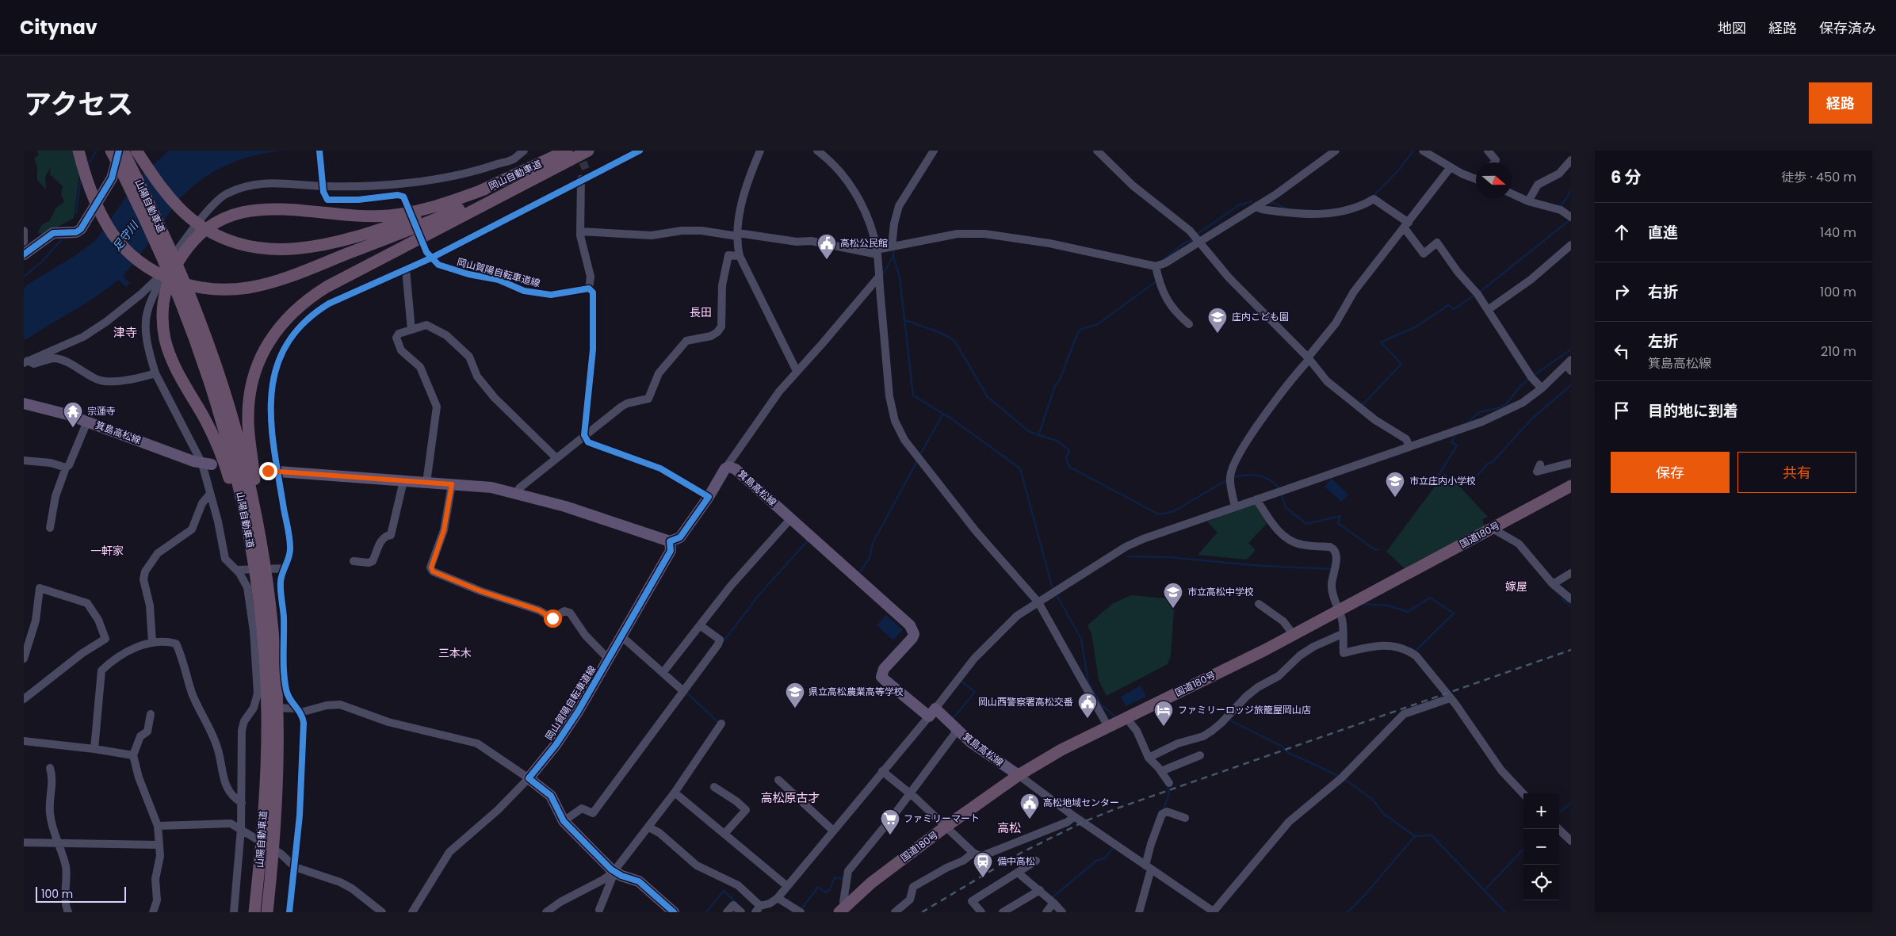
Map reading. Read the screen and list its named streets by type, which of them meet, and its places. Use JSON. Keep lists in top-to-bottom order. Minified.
{"streets":{"highway":["岡山自動車道","山陽自動車道","国道180号"],"main road":["岡山賀陽自転車道線","箕島高松線"]},"crossings":[["岡山賀陽自転車道線","箕島高松線"],["箕島高松線","国道180号"]],"districts":["長田","津寺","一軒家","嫁屋","三本木","高松原古才","高松"],"water":["足守川"],"places":{"public building":["高松公民館","岡山西警察署高松交番","高松地域センター"],"school or university":["庄内こども園","市立庄内小学校","市立高松中学校","県立高松農業高等学校"],"temple":["宗蓮寺"],"hotel":["ファミリーロッジ旅籠屋岡山店"],"supermarket":["ファミリーマート"],"station":["備中高松"]},"scale_bar":"100 m","north":"right","page":{"header":"Citynav","nav":["地図","経路","保存済み"],"title":"アクセス","buttons":["経路",["保存","共有"]],"heading":["6 分","徒歩 · 450 m"],"list":[["直進","140 m"],["右折","100 m"],["左折","箕島高松線","210 m"],"目的地に到着"],"map_buttons":["+","−"],"scale":"100 m"}}
